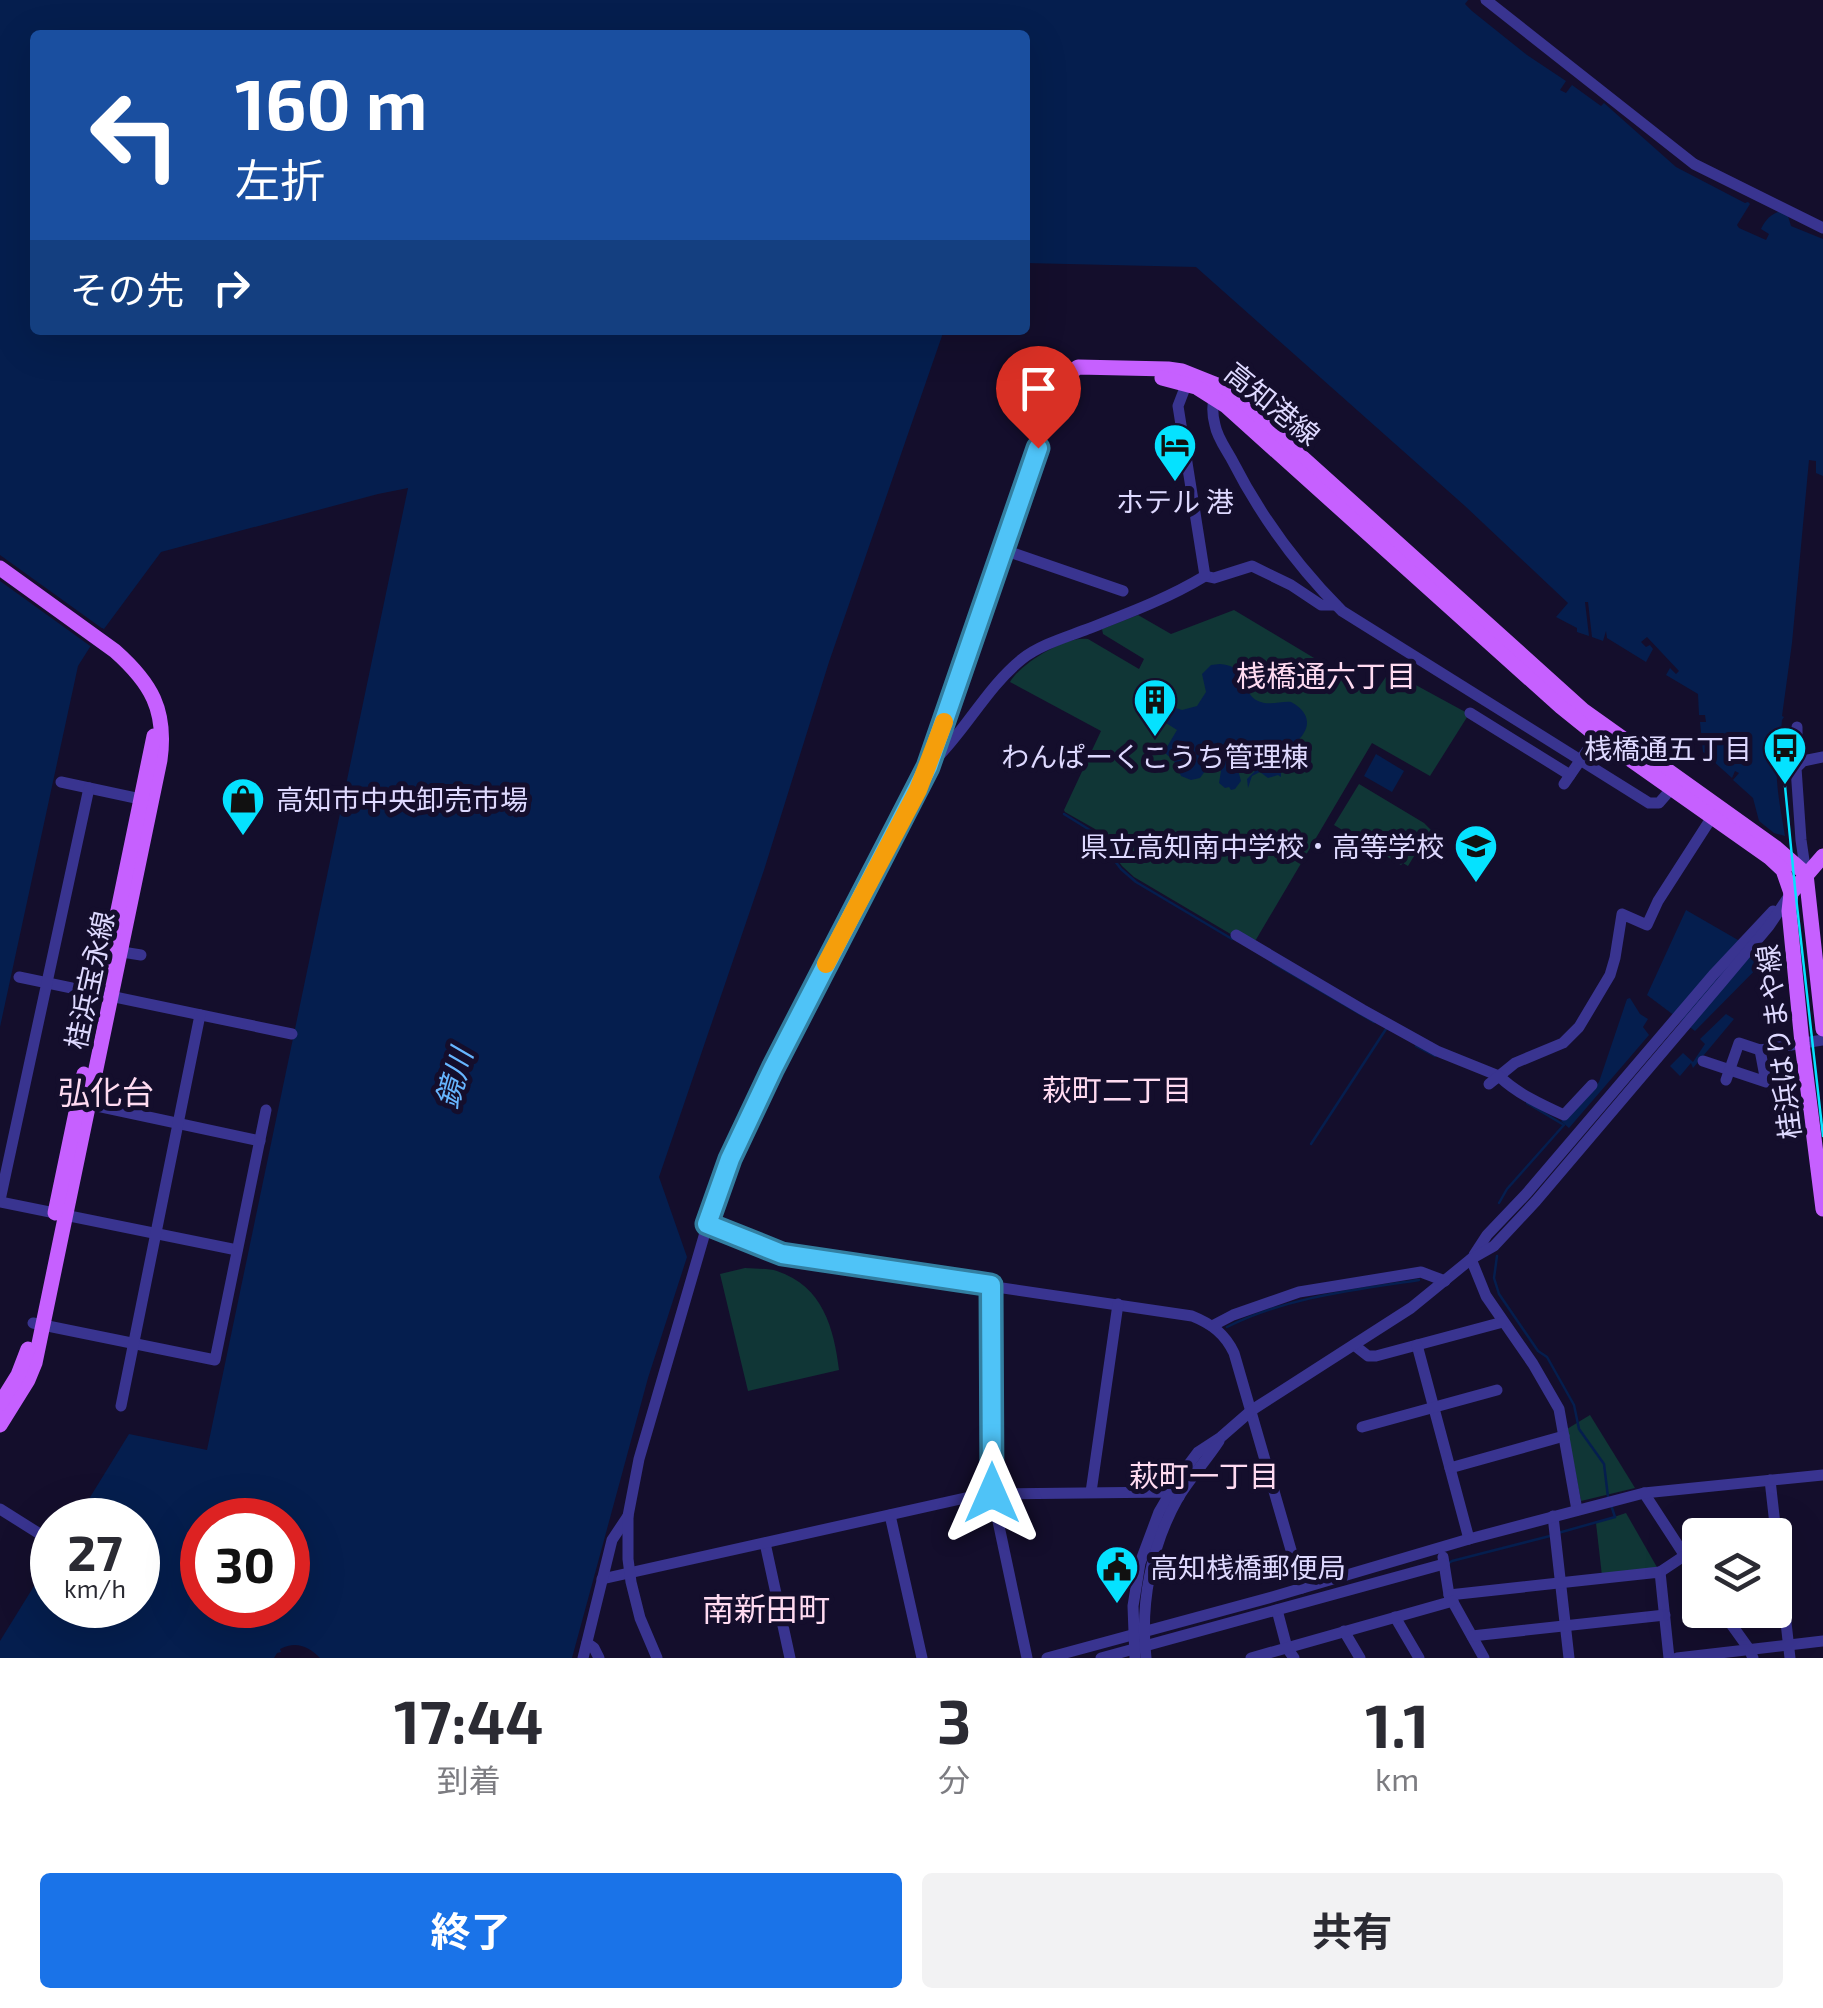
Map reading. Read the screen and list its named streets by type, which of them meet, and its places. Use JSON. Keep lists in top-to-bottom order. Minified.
{"streets":{"main road":["高知港線","桂浜宝永線","桂浜はりまや線"]},"crossings":[["高知港線","桂浜はりまや線"]],"districts":["桟橋通六丁目","萩町二丁目","弘化台","萩町一丁目","南新田町"],"water":["鏡川"],"places":{"hotel":["ホテル 港"],"building":["わんぱーくこうち管理棟"],"bus stop":["桟橋通五丁目"],"shop":["高知市中央卸売市場"],"school or university":["県立高知南中学校・高等学校"],"public building":["高知桟橋郵便局"]},"page":{"turn":["160 m","左折"],"then":"その先","speed":"27 km/h","limit":"30","eta":["17:44","到着","3","分","1.1","km"],"buttons":["終了","共有"]}}
